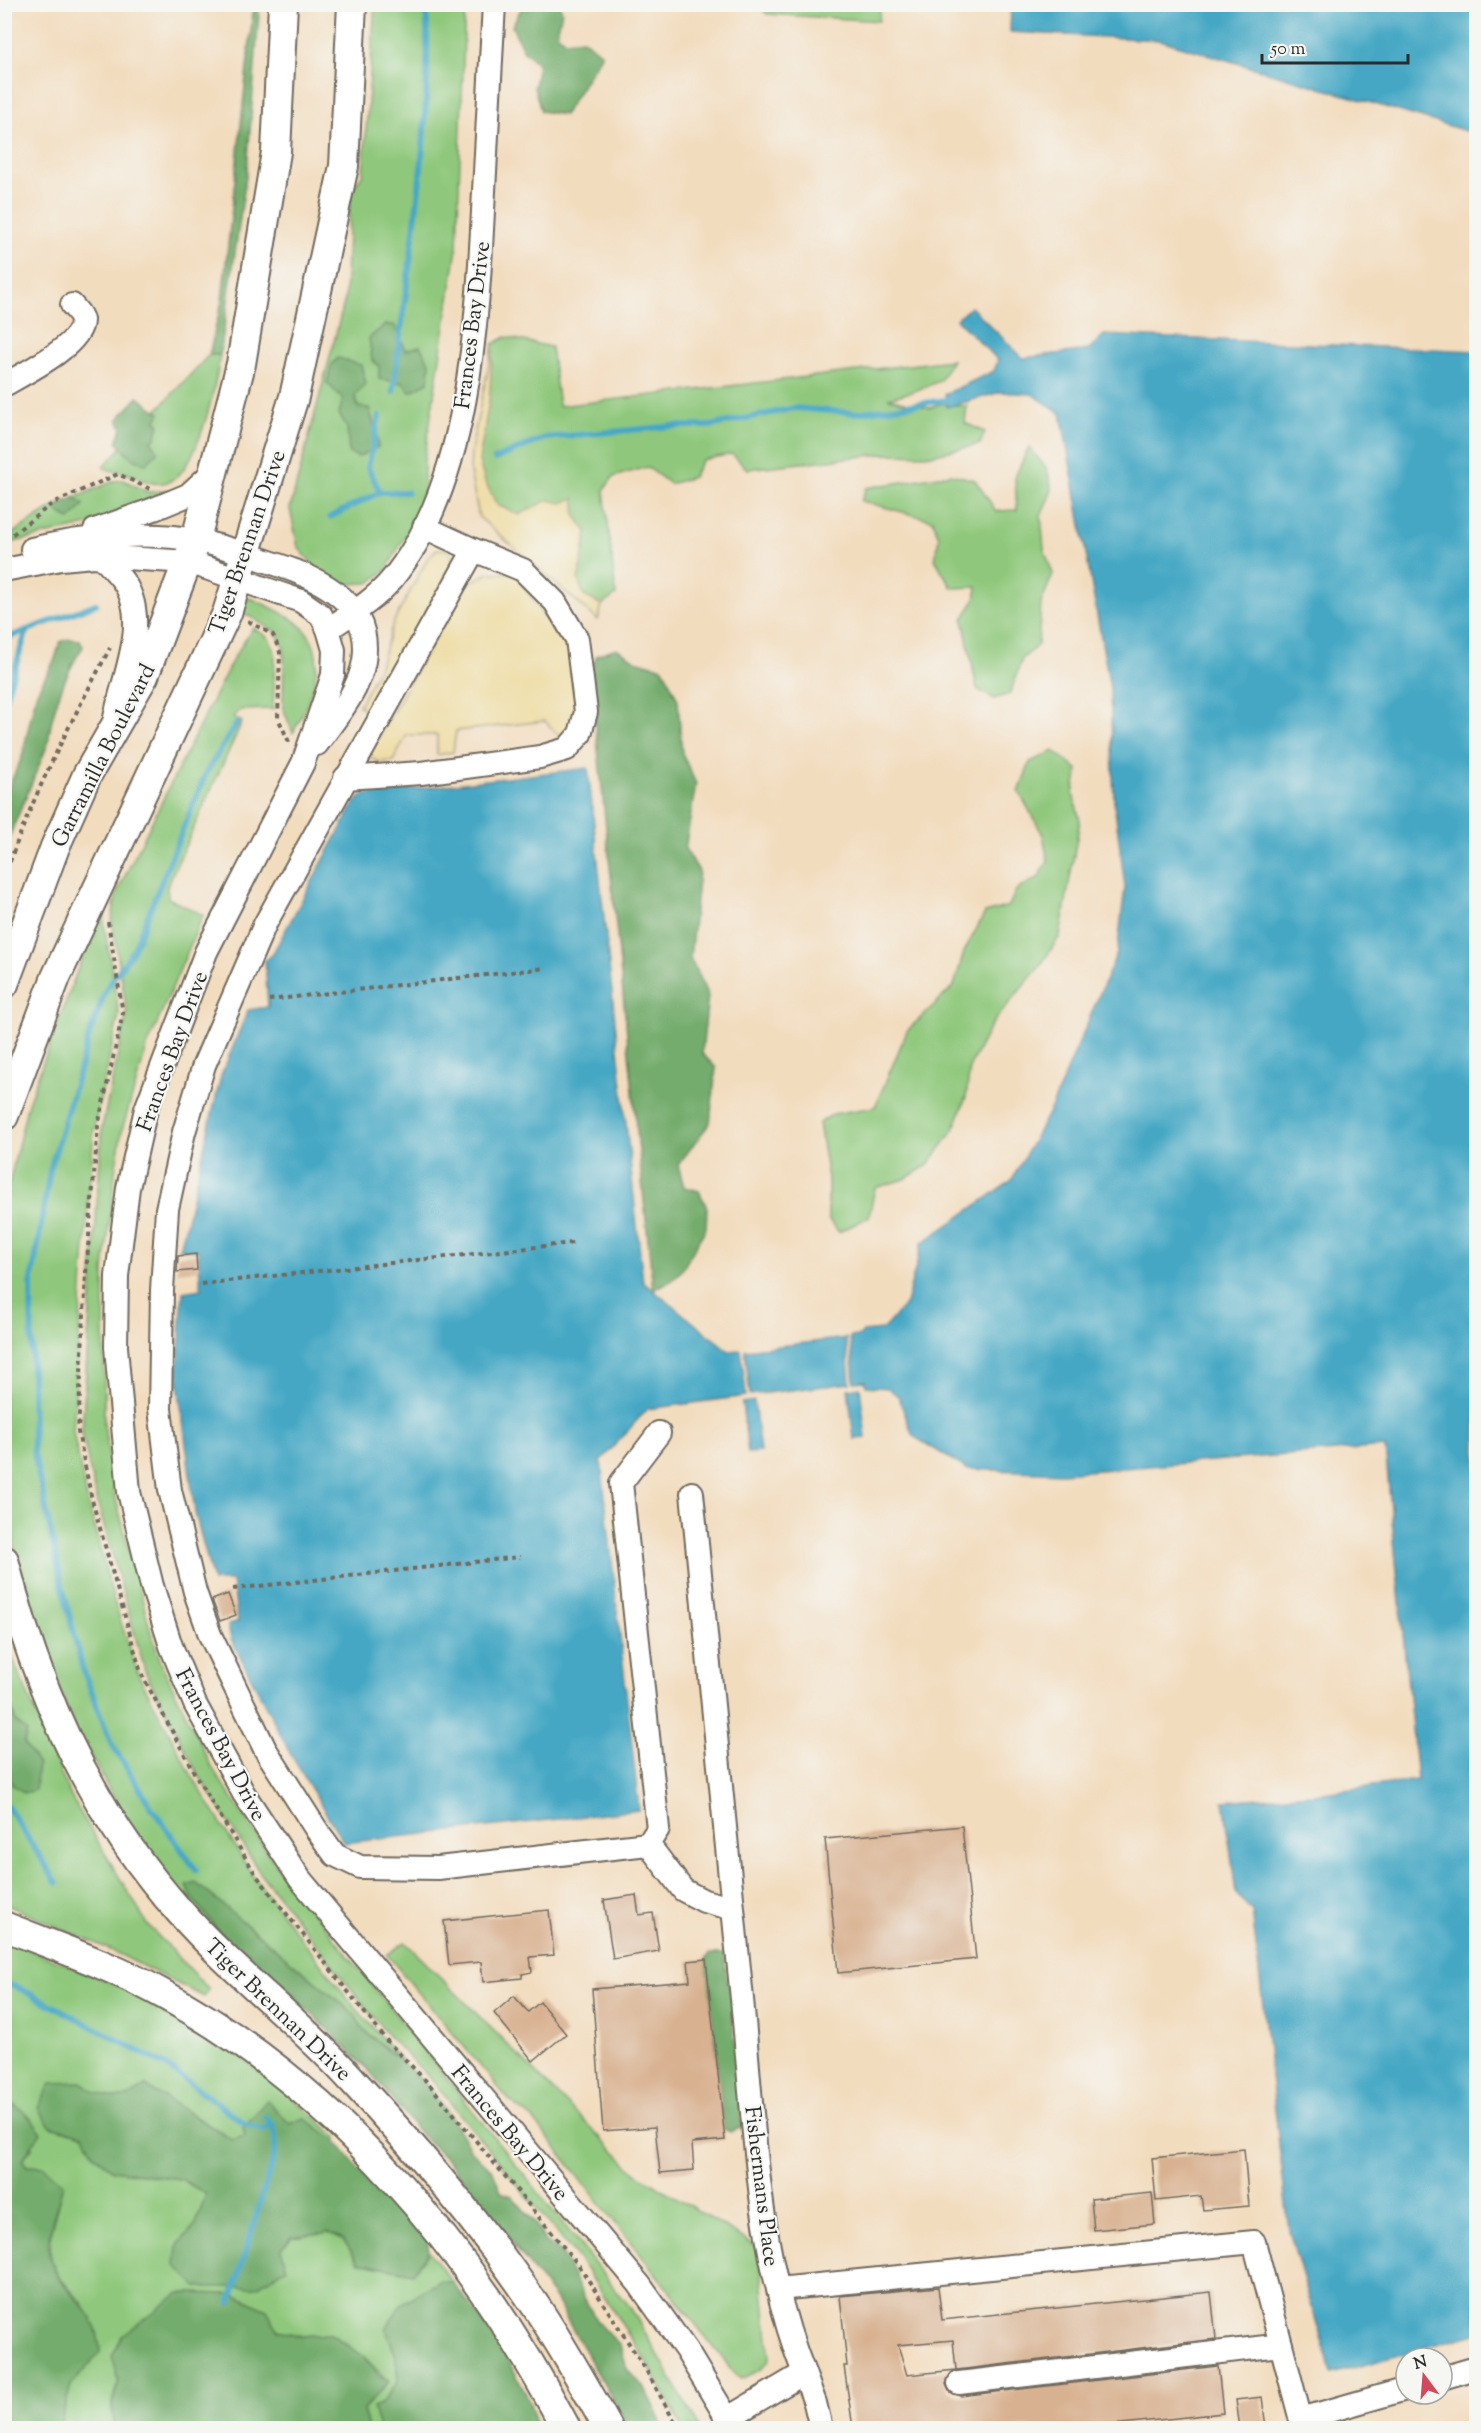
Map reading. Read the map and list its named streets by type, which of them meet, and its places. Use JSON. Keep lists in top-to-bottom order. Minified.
{"streets":{"main road":["Tiger Brennan Drive","Garramilla Boulevard"],"street":["Frances Bay Drive","Fishermans Place"]},"scale_bar":"50 m","north":"top"}
